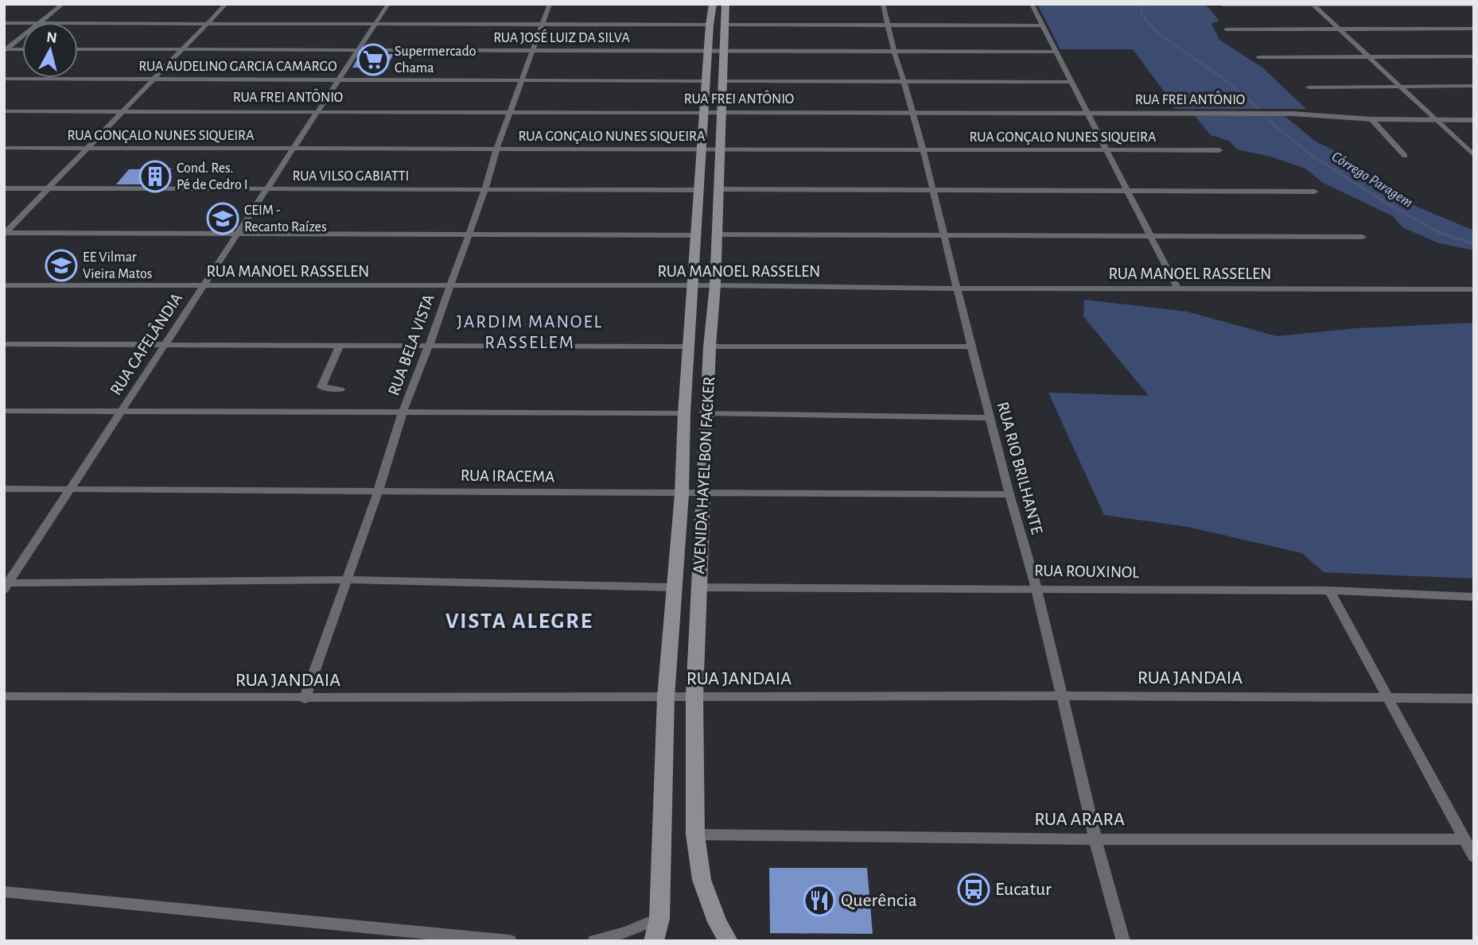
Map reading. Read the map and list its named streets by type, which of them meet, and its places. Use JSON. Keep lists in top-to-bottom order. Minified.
{"streets":{"main road":["AVENIDA HAYEL BON FACKER"],"street":["RUA JOSÉ LUIZ DA SILVA","RUA AUDELINO GARCIA CAMARGO","RUA FREI ANTÔNIO","RUA GONÇALO NUNES SIQUEIRA","RUA VILSO GABIATTI","RUA MANOEL RASSELEN","RUA CAFELÂNDIA","RUA BELA VISTA","RUA RIO BRILHANTE","RUA IRACEMA","RUA ROUXINOL","RUA JANDAIA","RUA ARARA"]},"crossings":[["RUA JOSÉ LUIZ DA SILVA","RUA CAFELÂNDIA"],["RUA JOSÉ LUIZ DA SILVA","RUA BELA VISTA"],["RUA JOSÉ LUIZ DA SILVA","RUA RIO BRILHANTE"],["RUA JOSÉ LUIZ DA SILVA","AVENIDA HAYEL BON FACKER"],["RUA AUDELINO GARCIA CAMARGO","RUA CAFELÂNDIA"],["RUA AUDELINO GARCIA CAMARGO","RUA BELA VISTA"],["RUA AUDELINO GARCIA CAMARGO","AVENIDA HAYEL BON FACKER"],["RUA FREI ANTÔNIO","RUA CAFELÂNDIA"],["RUA FREI ANTÔNIO","RUA BELA VISTA"],["RUA FREI ANTÔNIO","RUA RIO BRILHANTE"],["RUA FREI ANTÔNIO","AVENIDA HAYEL BON FACKER"],["RUA GONÇALO NUNES SIQUEIRA","RUA CAFELÂNDIA"],["RUA GONÇALO NUNES SIQUEIRA","RUA BELA VISTA"],["RUA GONÇALO NUNES SIQUEIRA","RUA RIO BRILHANTE"],["RUA GONÇALO NUNES SIQUEIRA","AVENIDA HAYEL BON FACKER"],["RUA VILSO GABIATTI","RUA CAFELÂNDIA"],["RUA VILSO GABIATTI","RUA BELA VISTA"],["RUA VILSO GABIATTI","AVENIDA HAYEL BON FACKER"],["RUA MANOEL RASSELEN","RUA CAFELÂNDIA"],["RUA MANOEL RASSELEN","RUA BELA VISTA"],["RUA MANOEL RASSELEN","RUA RIO BRILHANTE"],["RUA MANOEL RASSELEN","AVENIDA HAYEL BON FACKER"],["RUA CAFELÂNDIA","RUA IRACEMA"],["RUA BELA VISTA","RUA IRACEMA"],["RUA BELA VISTA","RUA JANDAIA"],["RUA RIO BRILHANTE","RUA IRACEMA"],["RUA RIO BRILHANTE","RUA ROUXINOL"],["RUA RIO BRILHANTE","RUA JANDAIA"],["RUA RIO BRILHANTE","RUA ARARA"],["AVENIDA HAYEL BON FACKER","RUA IRACEMA"],["AVENIDA HAYEL BON FACKER","RUA ROUXINOL"],["AVENIDA HAYEL BON FACKER","RUA JANDAIA"],["AVENIDA HAYEL BON FACKER","RUA ARARA"]],"districts":["JARDIM MANOEL RASSELEM","VISTA ALEGRE"],"water":["Córrego Paragem"],"places":{"supermarket":["Supermercado Chama"],"building":["Cond. Res. Pé de Cedro I"],"school or university":["CEIM - Recanto Raízes","EE Vilmar Vieira Matos"],"bus stop":["Eucatur"],"restaurant":["Querência"]},"north":"top"}
